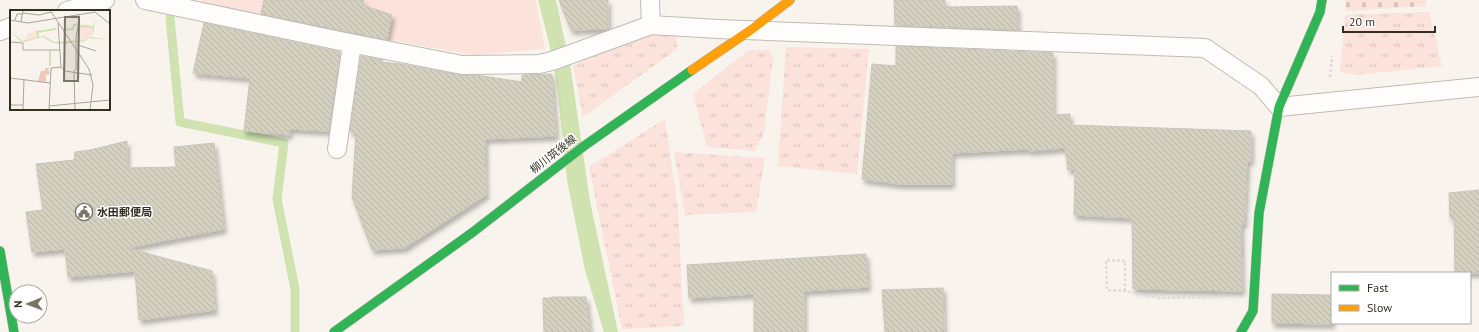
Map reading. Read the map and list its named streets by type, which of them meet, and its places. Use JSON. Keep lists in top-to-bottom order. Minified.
{"streets":{"main road":["柳川筑後線"]},"places":{"public building":["水田郵便局"]},"legend":["Fast","Slow"],"scale_bar":"20 m","north":"left"}
